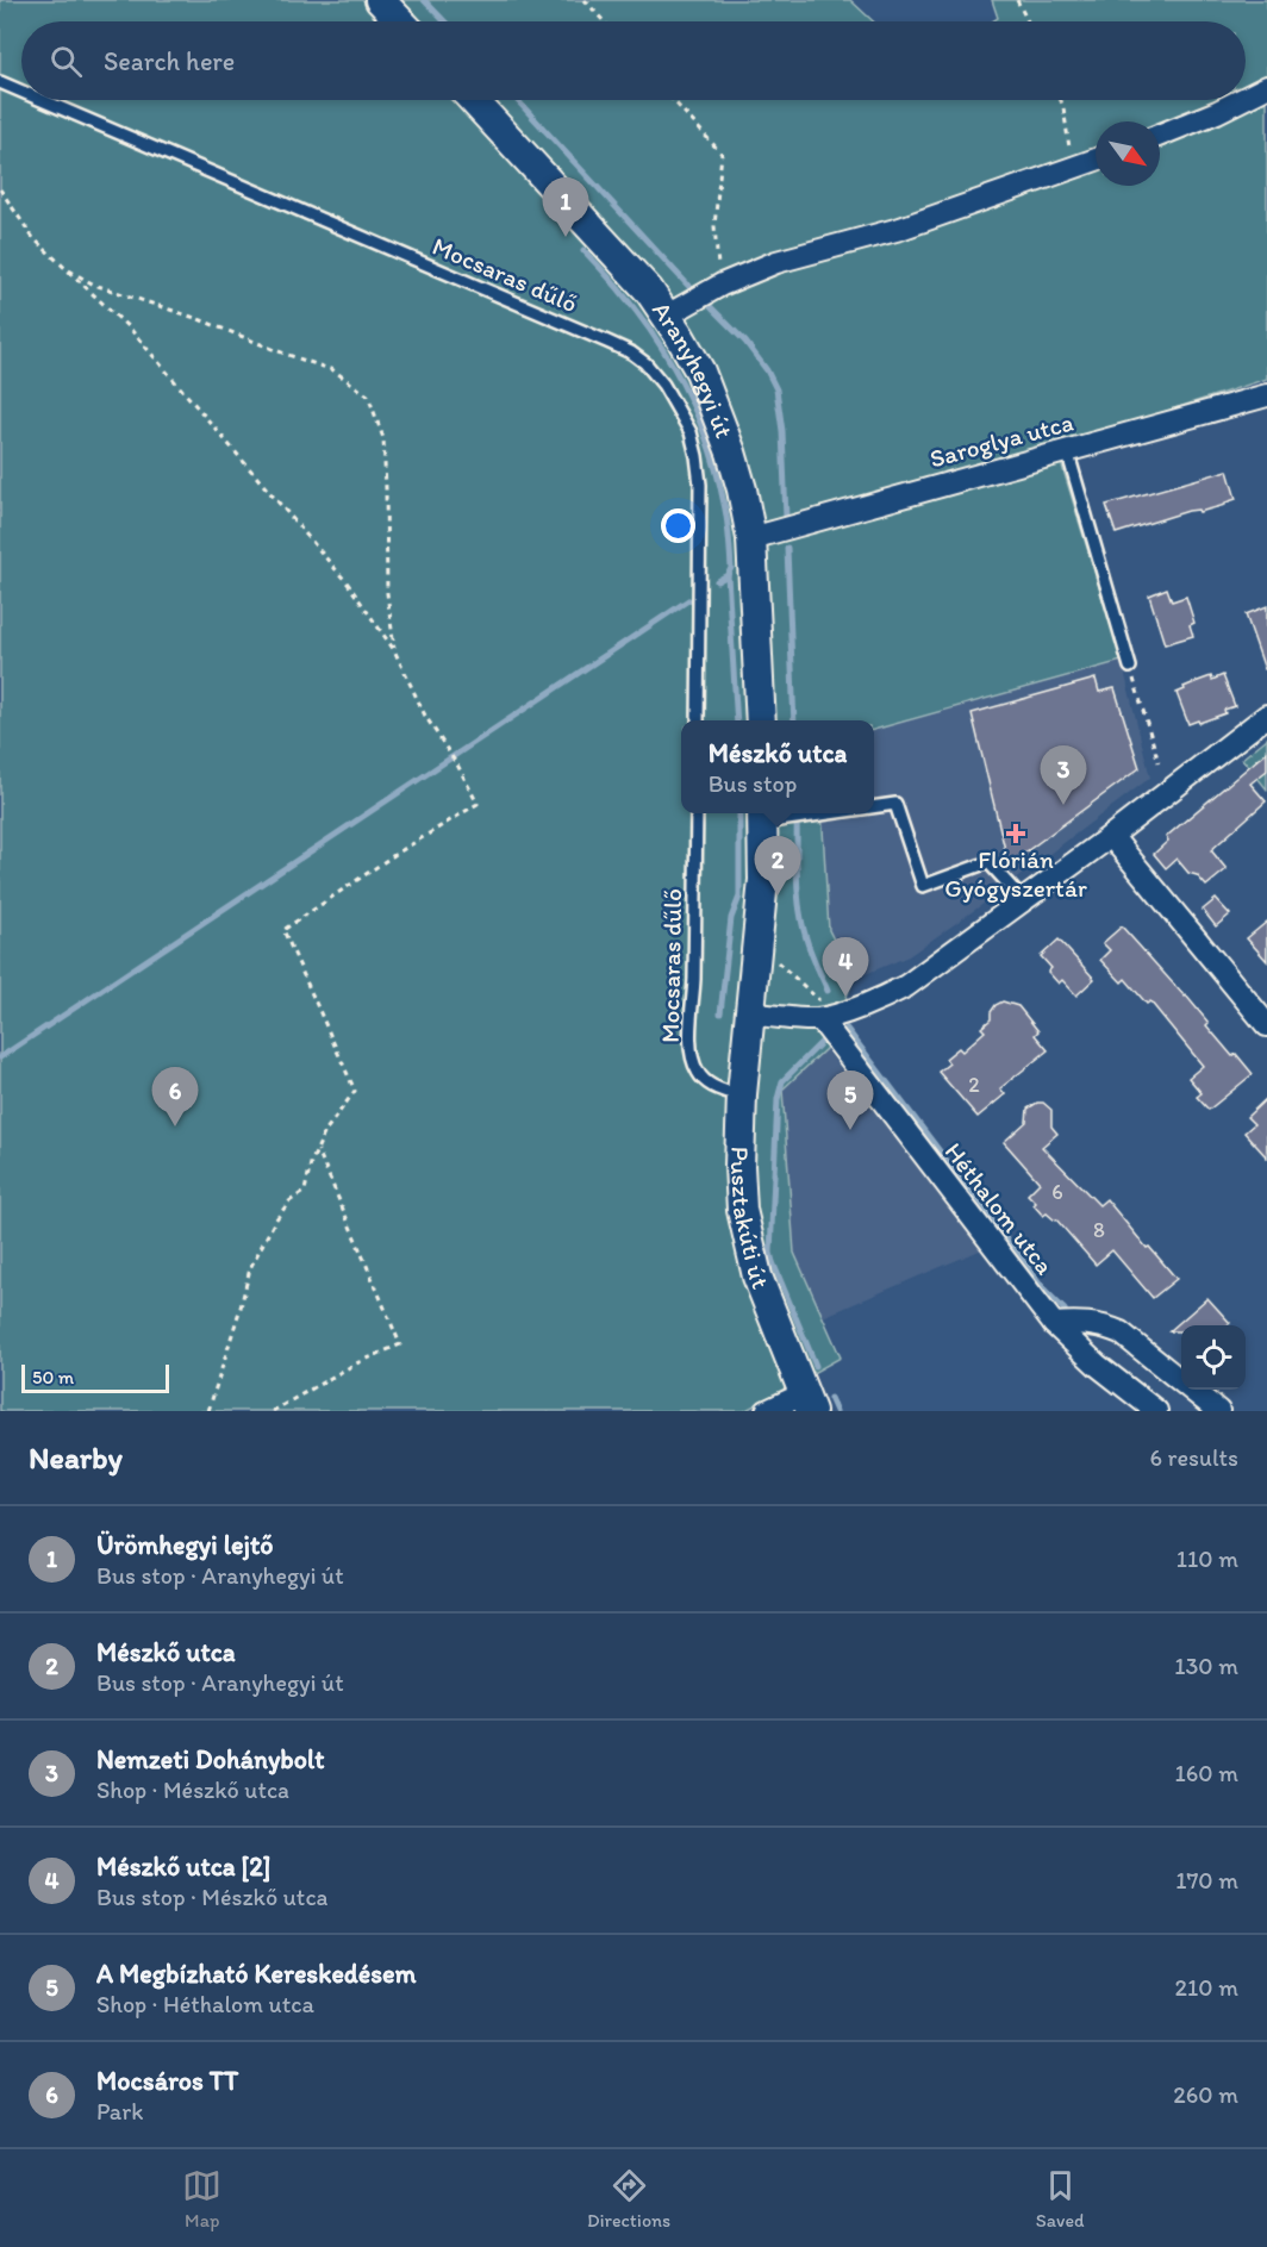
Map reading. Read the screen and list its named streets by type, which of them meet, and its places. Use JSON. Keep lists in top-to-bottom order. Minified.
{"streets":{"street":["Aranyhegyi út","Saroglya utca","Héthalom utca","Pusztakúti út"],"lane":["Mocsaras dűlő"]},"crossings":[["Mocsaras dűlő","Pusztakúti út"],["Aranyhegyi út","Saroglya utca"]],"places":{"health":["Flórián Gyógyszertár"]},"house_numbers":["2","6","8"],"scale_bar":"50 m","north":"bottom right","page":{"search":"Search here","pins":["1","3","2","4","6","5"],"popup":["Mészkő utca","Bus stop"],"scale":"50 m","heading":["Nearby","6 results"],"list":[{"mark":"1","name":"Ürömhegyi lejtő","note":"Bus stop · Aranyhegyi út","value":"110 m"},{"mark":"2","name":"Mészkő utca","note":"Bus stop · Aranyhegyi út","value":"130 m"},{"mark":"3","name":"Nemzeti Dohánybolt","note":"Shop · Mészkő utca","value":"160 m"},{"mark":"4","name":"Mészkő utca [2]","note":"Bus stop · Mészkő utca","value":"170 m"},{"mark":"5","name":"A Megbízható Kereskedésem","note":"Shop · Héthalom utca","value":"210 m"},{"mark":"6","name":"Mocsáros TT","note":"Park","value":"260 m"}],"nav":["Map","Directions","Saved"]}}
